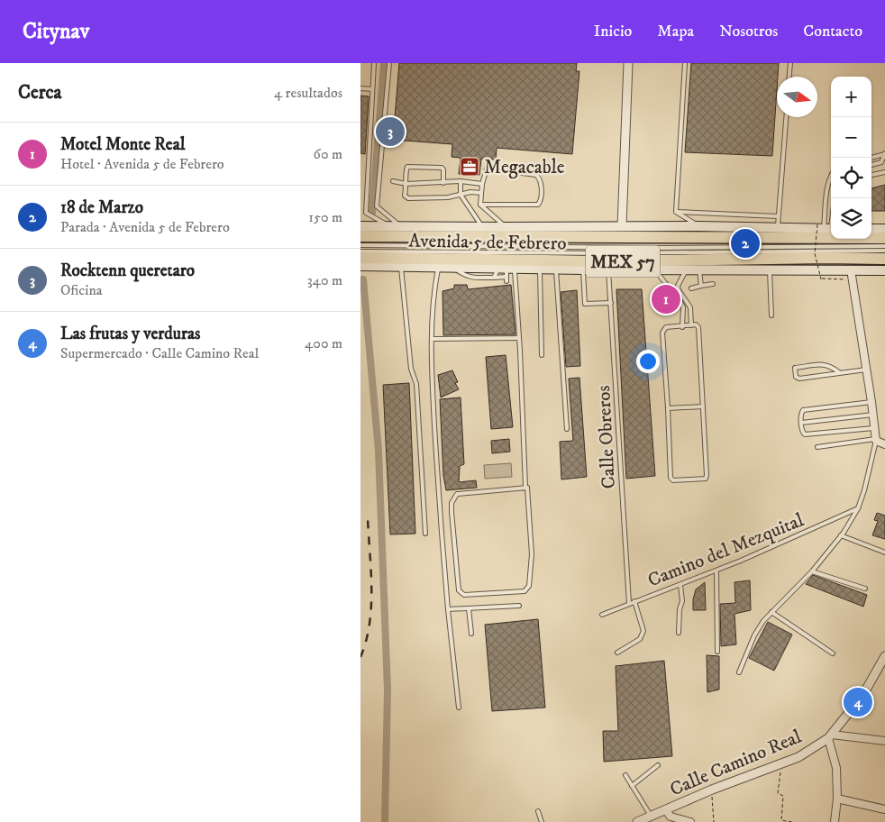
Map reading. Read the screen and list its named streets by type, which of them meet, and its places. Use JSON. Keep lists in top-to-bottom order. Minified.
{"streets":{"highway":["Avenida 5 de Febrero","MEX 57"],"street":["Calle Camino Real"],"lane":["Calle Obreros","Camino del Mezquital"]},"crossings":[["Avenida 5 de Febrero","Calle Obreros"],["Calle Obreros","Camino del Mezquital"]],"places":{"office":["Megacable"]},"north":"right","page":{"header":"Citynav","nav":["Inicio","Mapa","Nosotros","Contacto"],"heading":["Cerca","4 resultados"],"map_buttons":["+","−"],"pins":["3","2","1","4"],"list":[{"mark":"1","name":"Motel Monte Real","note":"Hotel · Avenida 5 de Febrero","value":"60 m"},{"mark":"2","name":"18 de Marzo","note":"Parada · Avenida 5 de Febrero","value":"150 m"},{"mark":"3","name":"Rocktenn queretaro","note":"Oficina","value":"340 m"},{"mark":"4","name":"Las frutas y verduras","note":"Supermercado · Calle Camino Real","value":"400 m"}]}}
